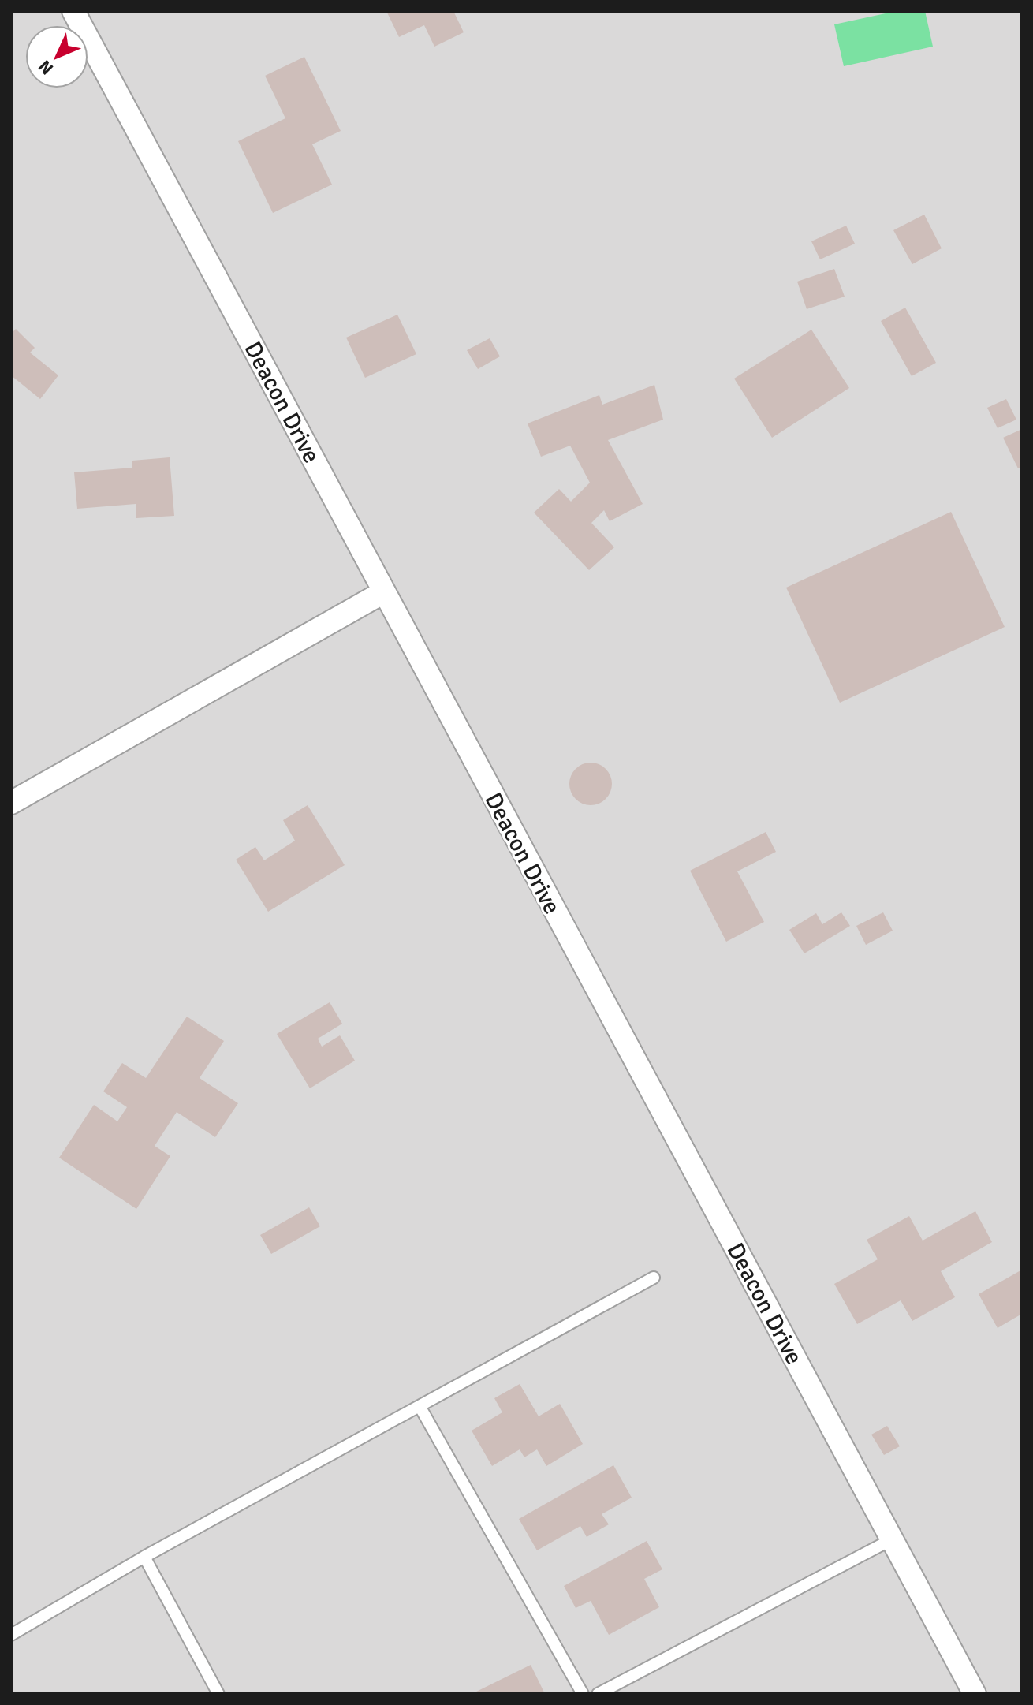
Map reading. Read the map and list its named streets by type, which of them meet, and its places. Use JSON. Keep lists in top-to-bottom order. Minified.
{"streets":{"street":["Deacon Drive"]},"north":"bottom left"}
